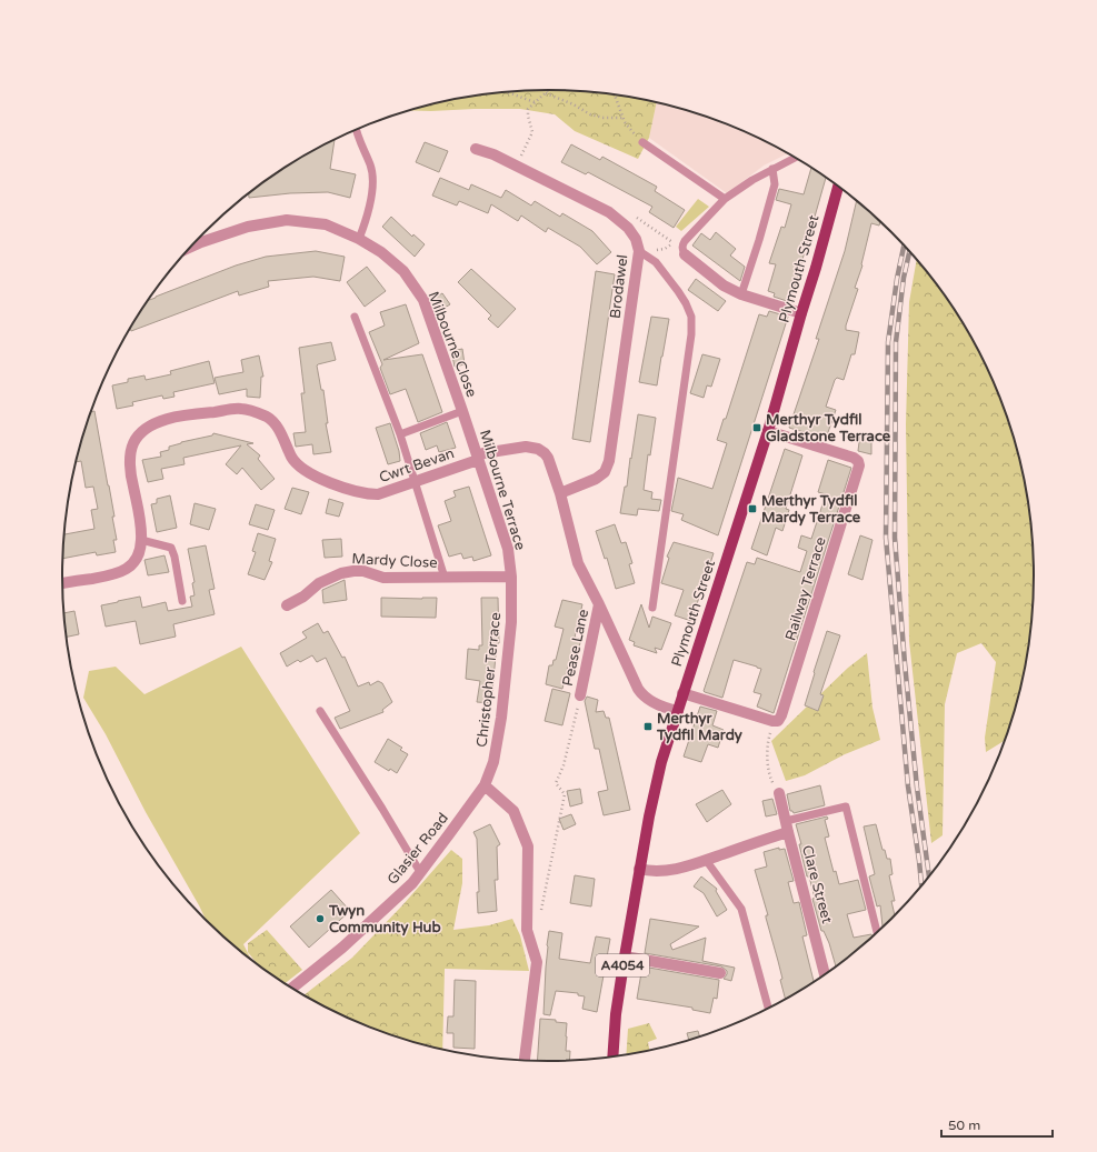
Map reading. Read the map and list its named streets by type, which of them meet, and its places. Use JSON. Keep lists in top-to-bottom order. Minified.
{"streets":{"main road":["Plymouth Street","A4054"],"street":["Brodawel","Milbourne Close","Cwrt Bevan","Milbourne Terrace","Mardy Close","Railway Terrace","Pease Lane","Christopher Terrace","Glasier Road","Clare Street"]},"crossings":[["Plymouth Street","Cwrt Bevan"],["Plymouth Street","Railway Terrace"],["Brodawel","Cwrt Bevan"],["Milbourne Close","Milbourne Terrace"],["Cwrt Bevan","Milbourne Terrace"],["Cwrt Bevan","Pease Lane"],["Milbourne Terrace","Mardy Close"],["Milbourne Terrace","Christopher Terrace"],["Mardy Close","Christopher Terrace"],["Christopher Terrace","Glasier Road"]],"places":{"transit":["Merthyr Tydfil Gladstone Terrace","Merthyr Tydfil Mardy Terrace","Merthyr Tydfil Mardy"],"other":["Twyn Community Hub"]},"scale_bar":"50 m"}
